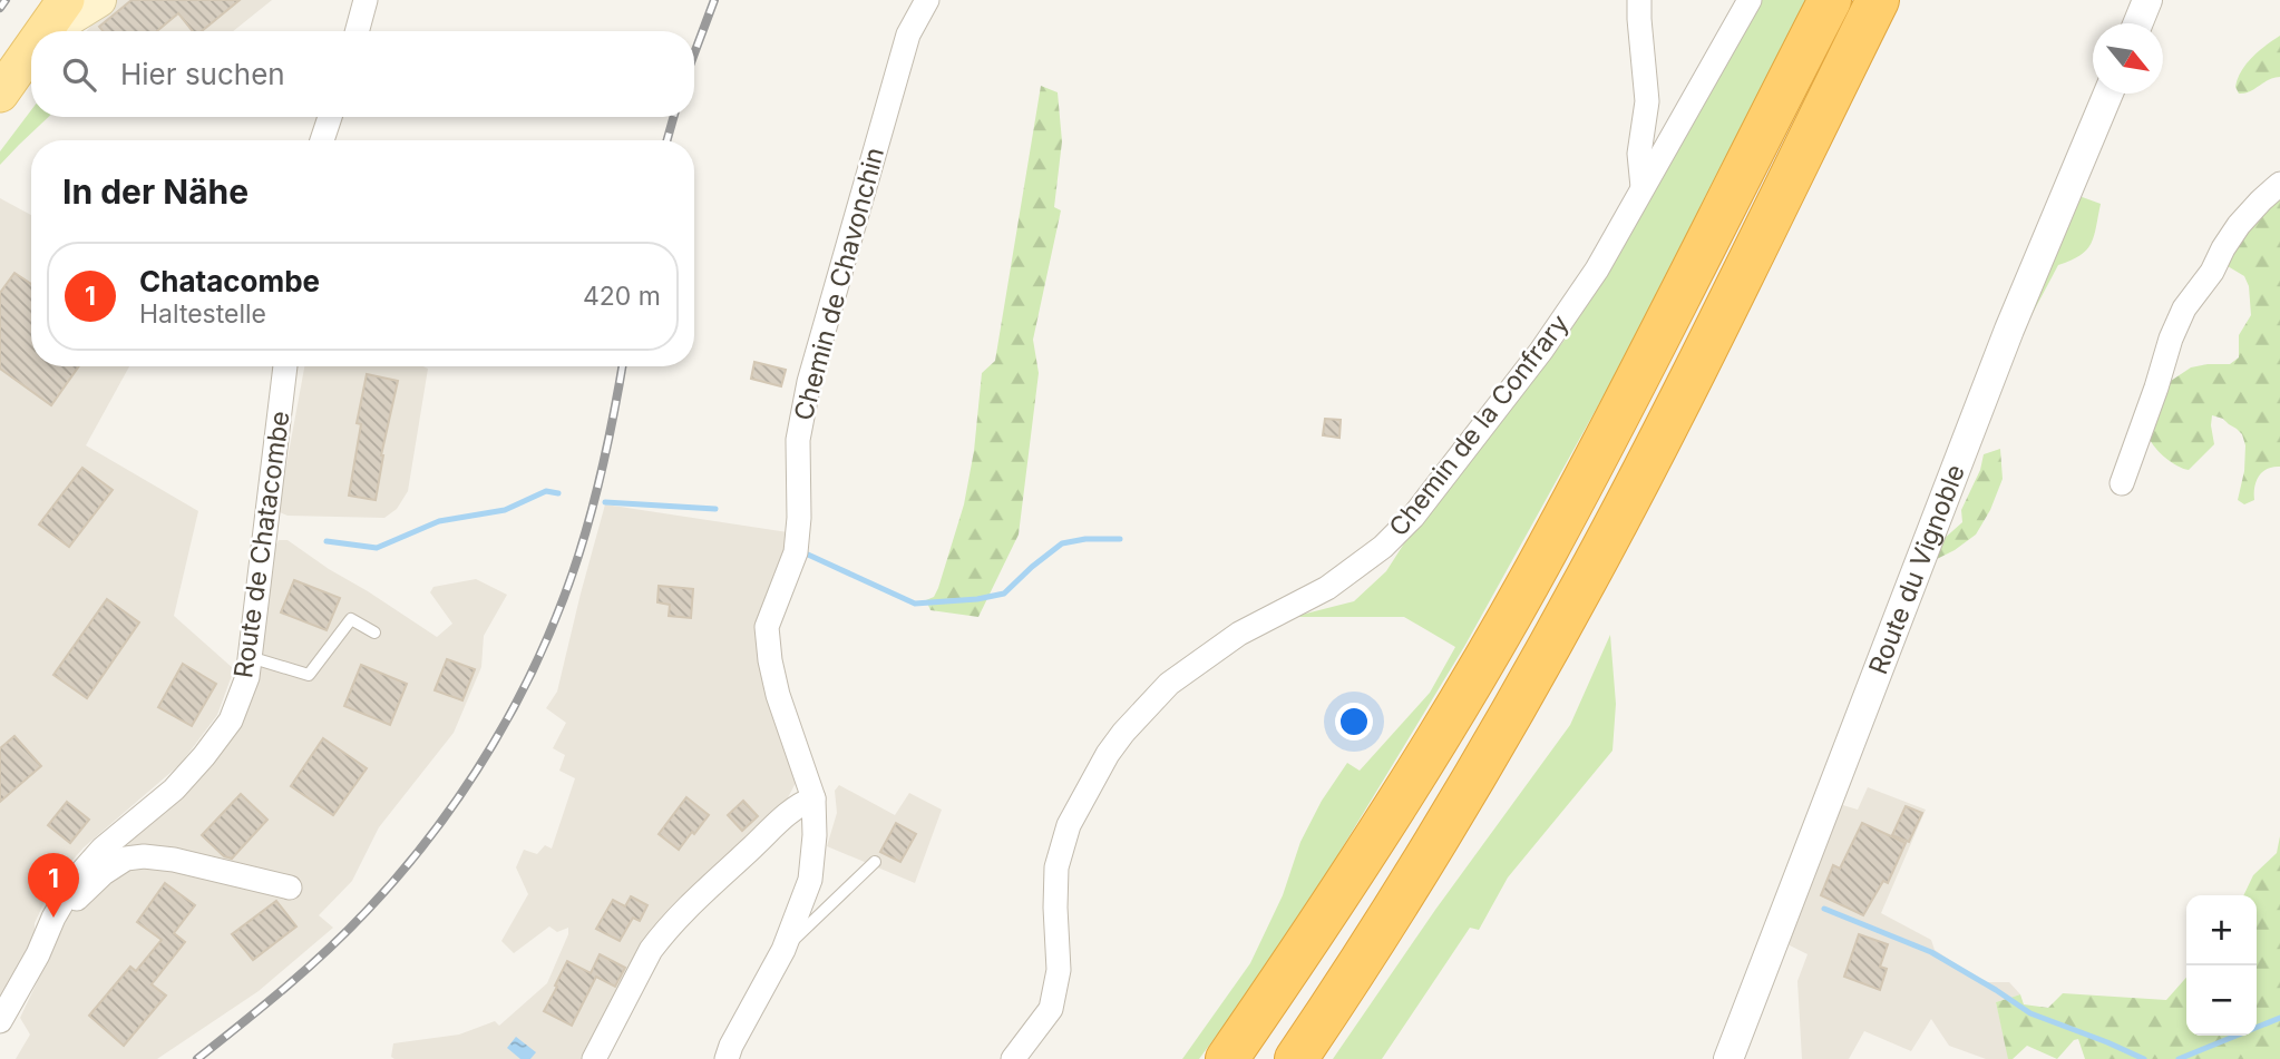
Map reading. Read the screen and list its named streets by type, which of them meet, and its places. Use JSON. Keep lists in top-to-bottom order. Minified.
{"streets":{"street":["Chemin de Chavonchin","Chemin de la Confrary","Route de Chatacombe","Route du Vignoble"]},"north":"bottom right","page":{"search":"Hier suchen","heading":"In der Nähe","list":[{"mark":"1","name":"Chatacombe","note":"Haltestelle","value":"420 m"}],"pins":"1","map_buttons":["+","−"]}}
